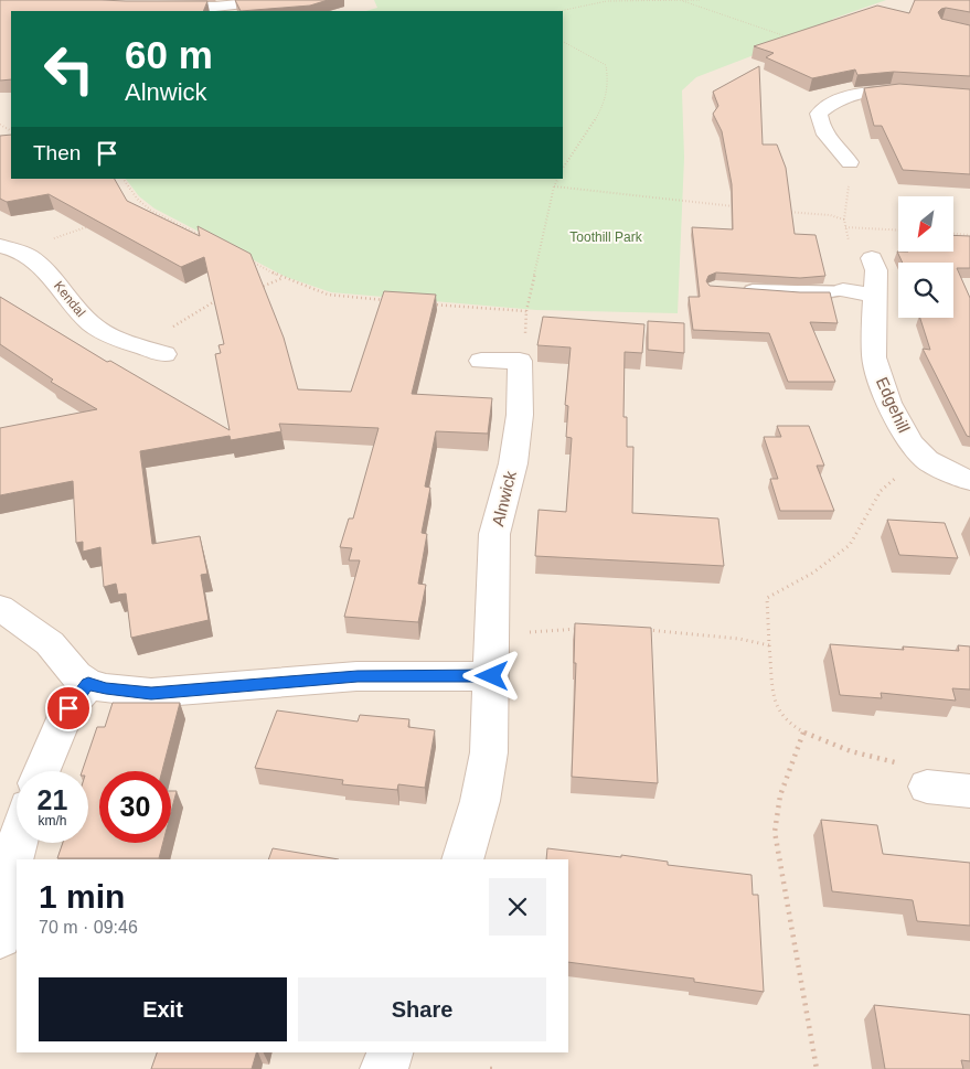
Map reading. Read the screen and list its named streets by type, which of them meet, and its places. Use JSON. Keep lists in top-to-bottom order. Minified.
{"streets":{"street":["Kendal","Edgehill","Alnwick"]},"parks":["Toothill Park"],"north":"bottom left","page":{"turn":["60 m","Alnwick"],"then":"Then","speed":"21 km/h","limit":"30","heading":["1 min","70 m · 09:46"],"buttons":["Exit","Share"]}}
